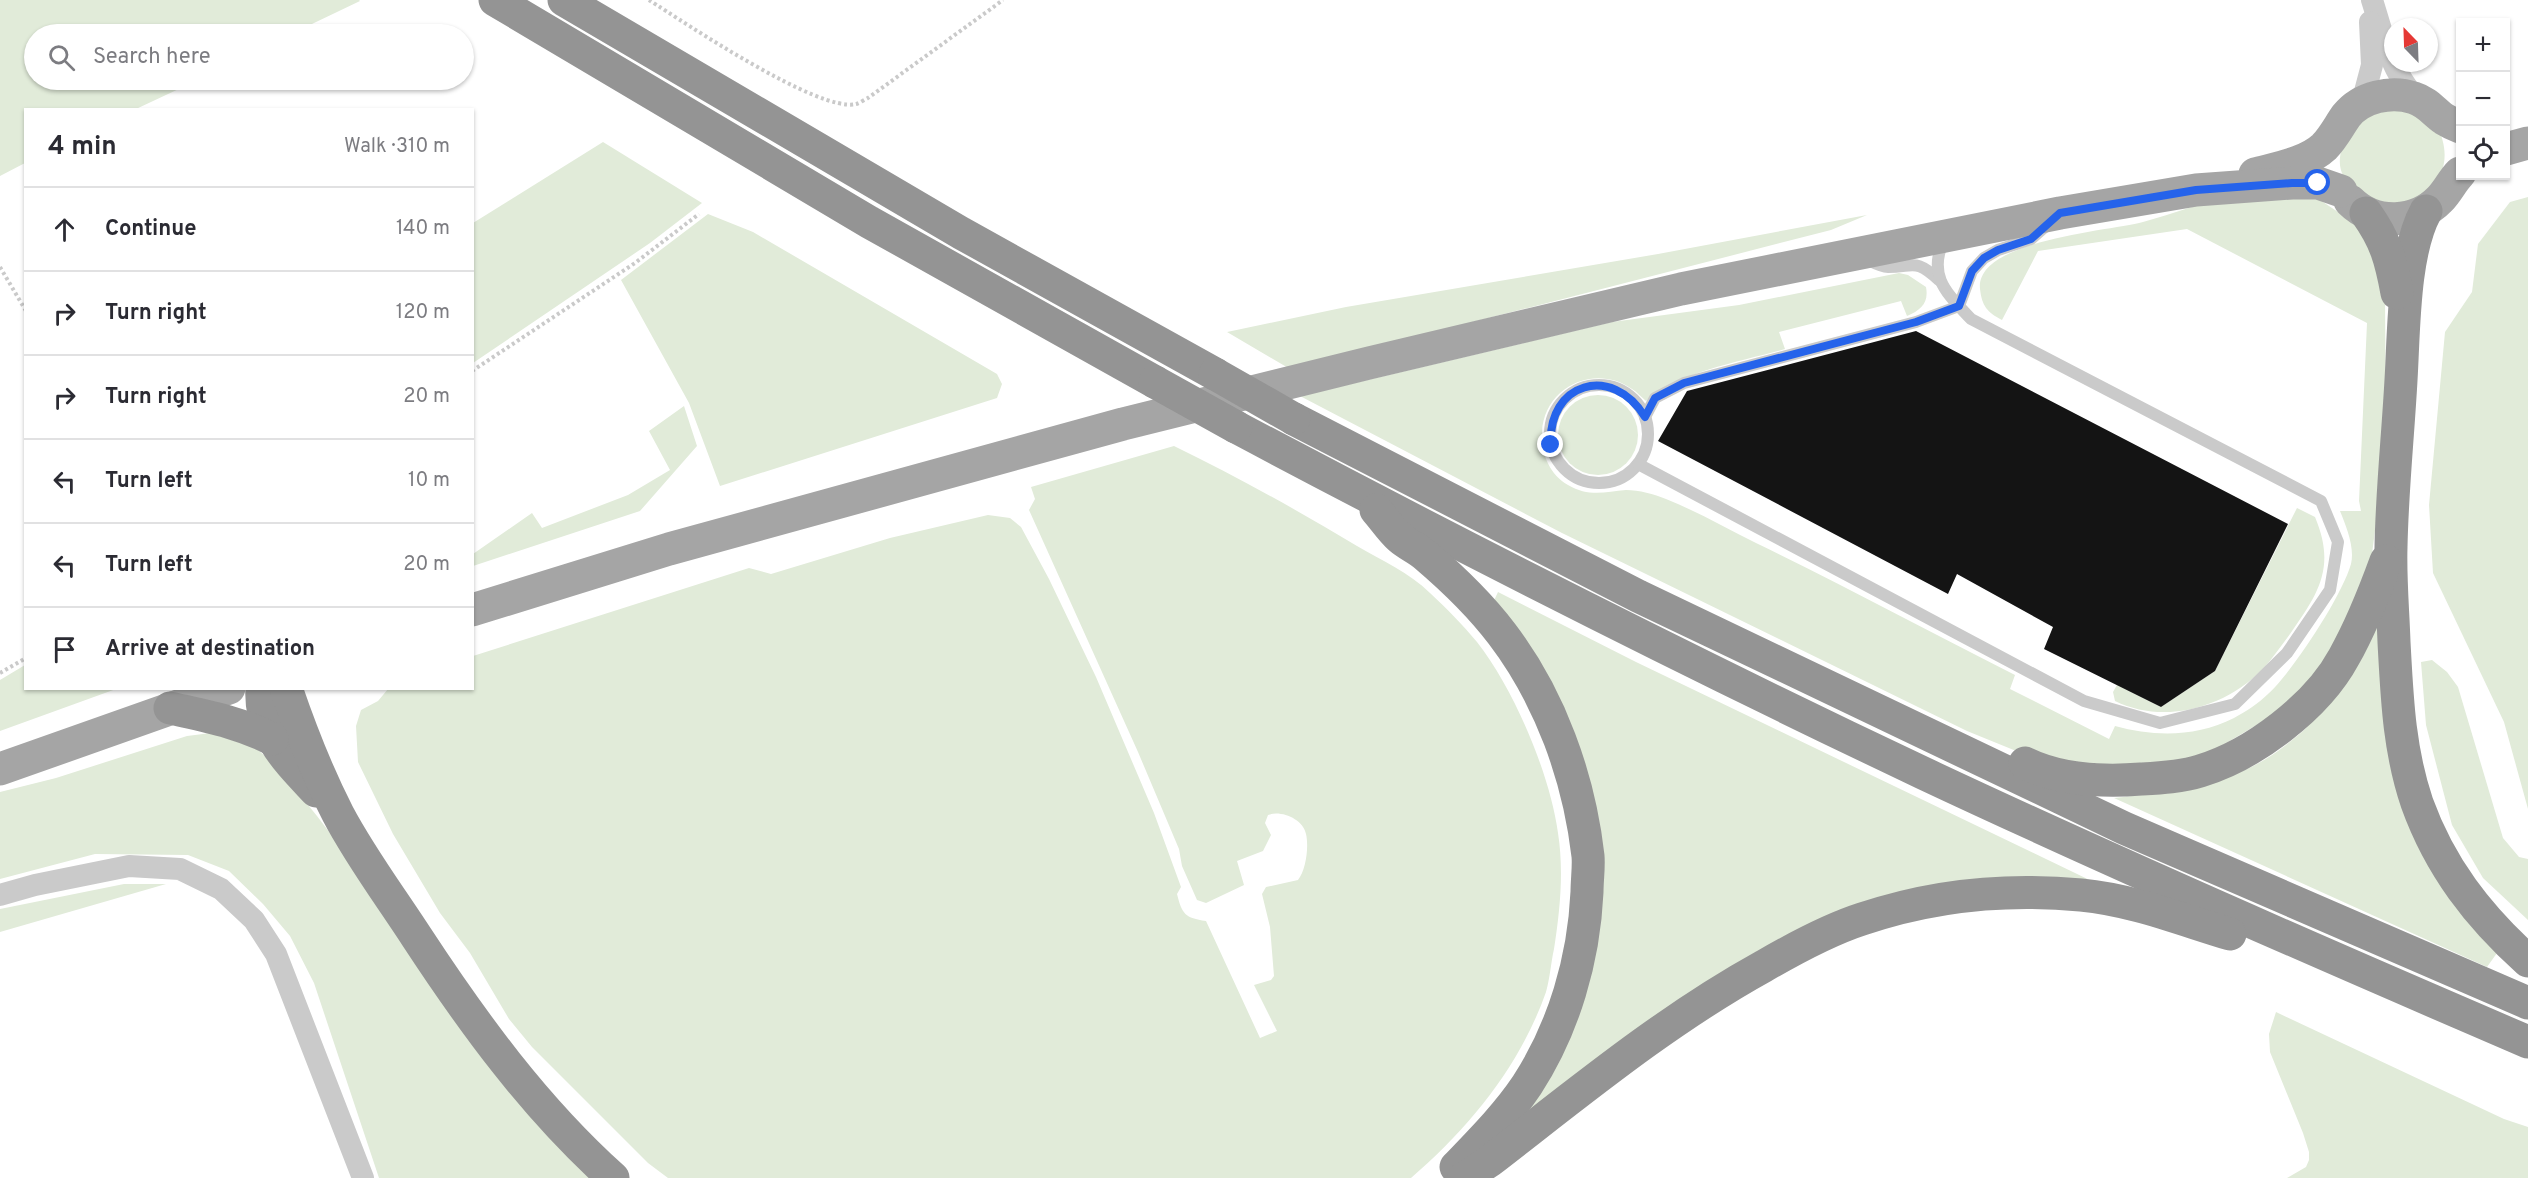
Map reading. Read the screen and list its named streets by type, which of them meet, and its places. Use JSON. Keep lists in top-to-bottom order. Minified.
{"north":"top left","page":{"map_buttons":["+","−"],"search":"Search here","heading":["4 min","Walk · 310 m"],"list":[["Continue","140 m"],["Turn right","120 m"],["Turn right","20 m"],["Turn left","10 m"],["Turn left","20 m"],"Arrive at destination"]}}
